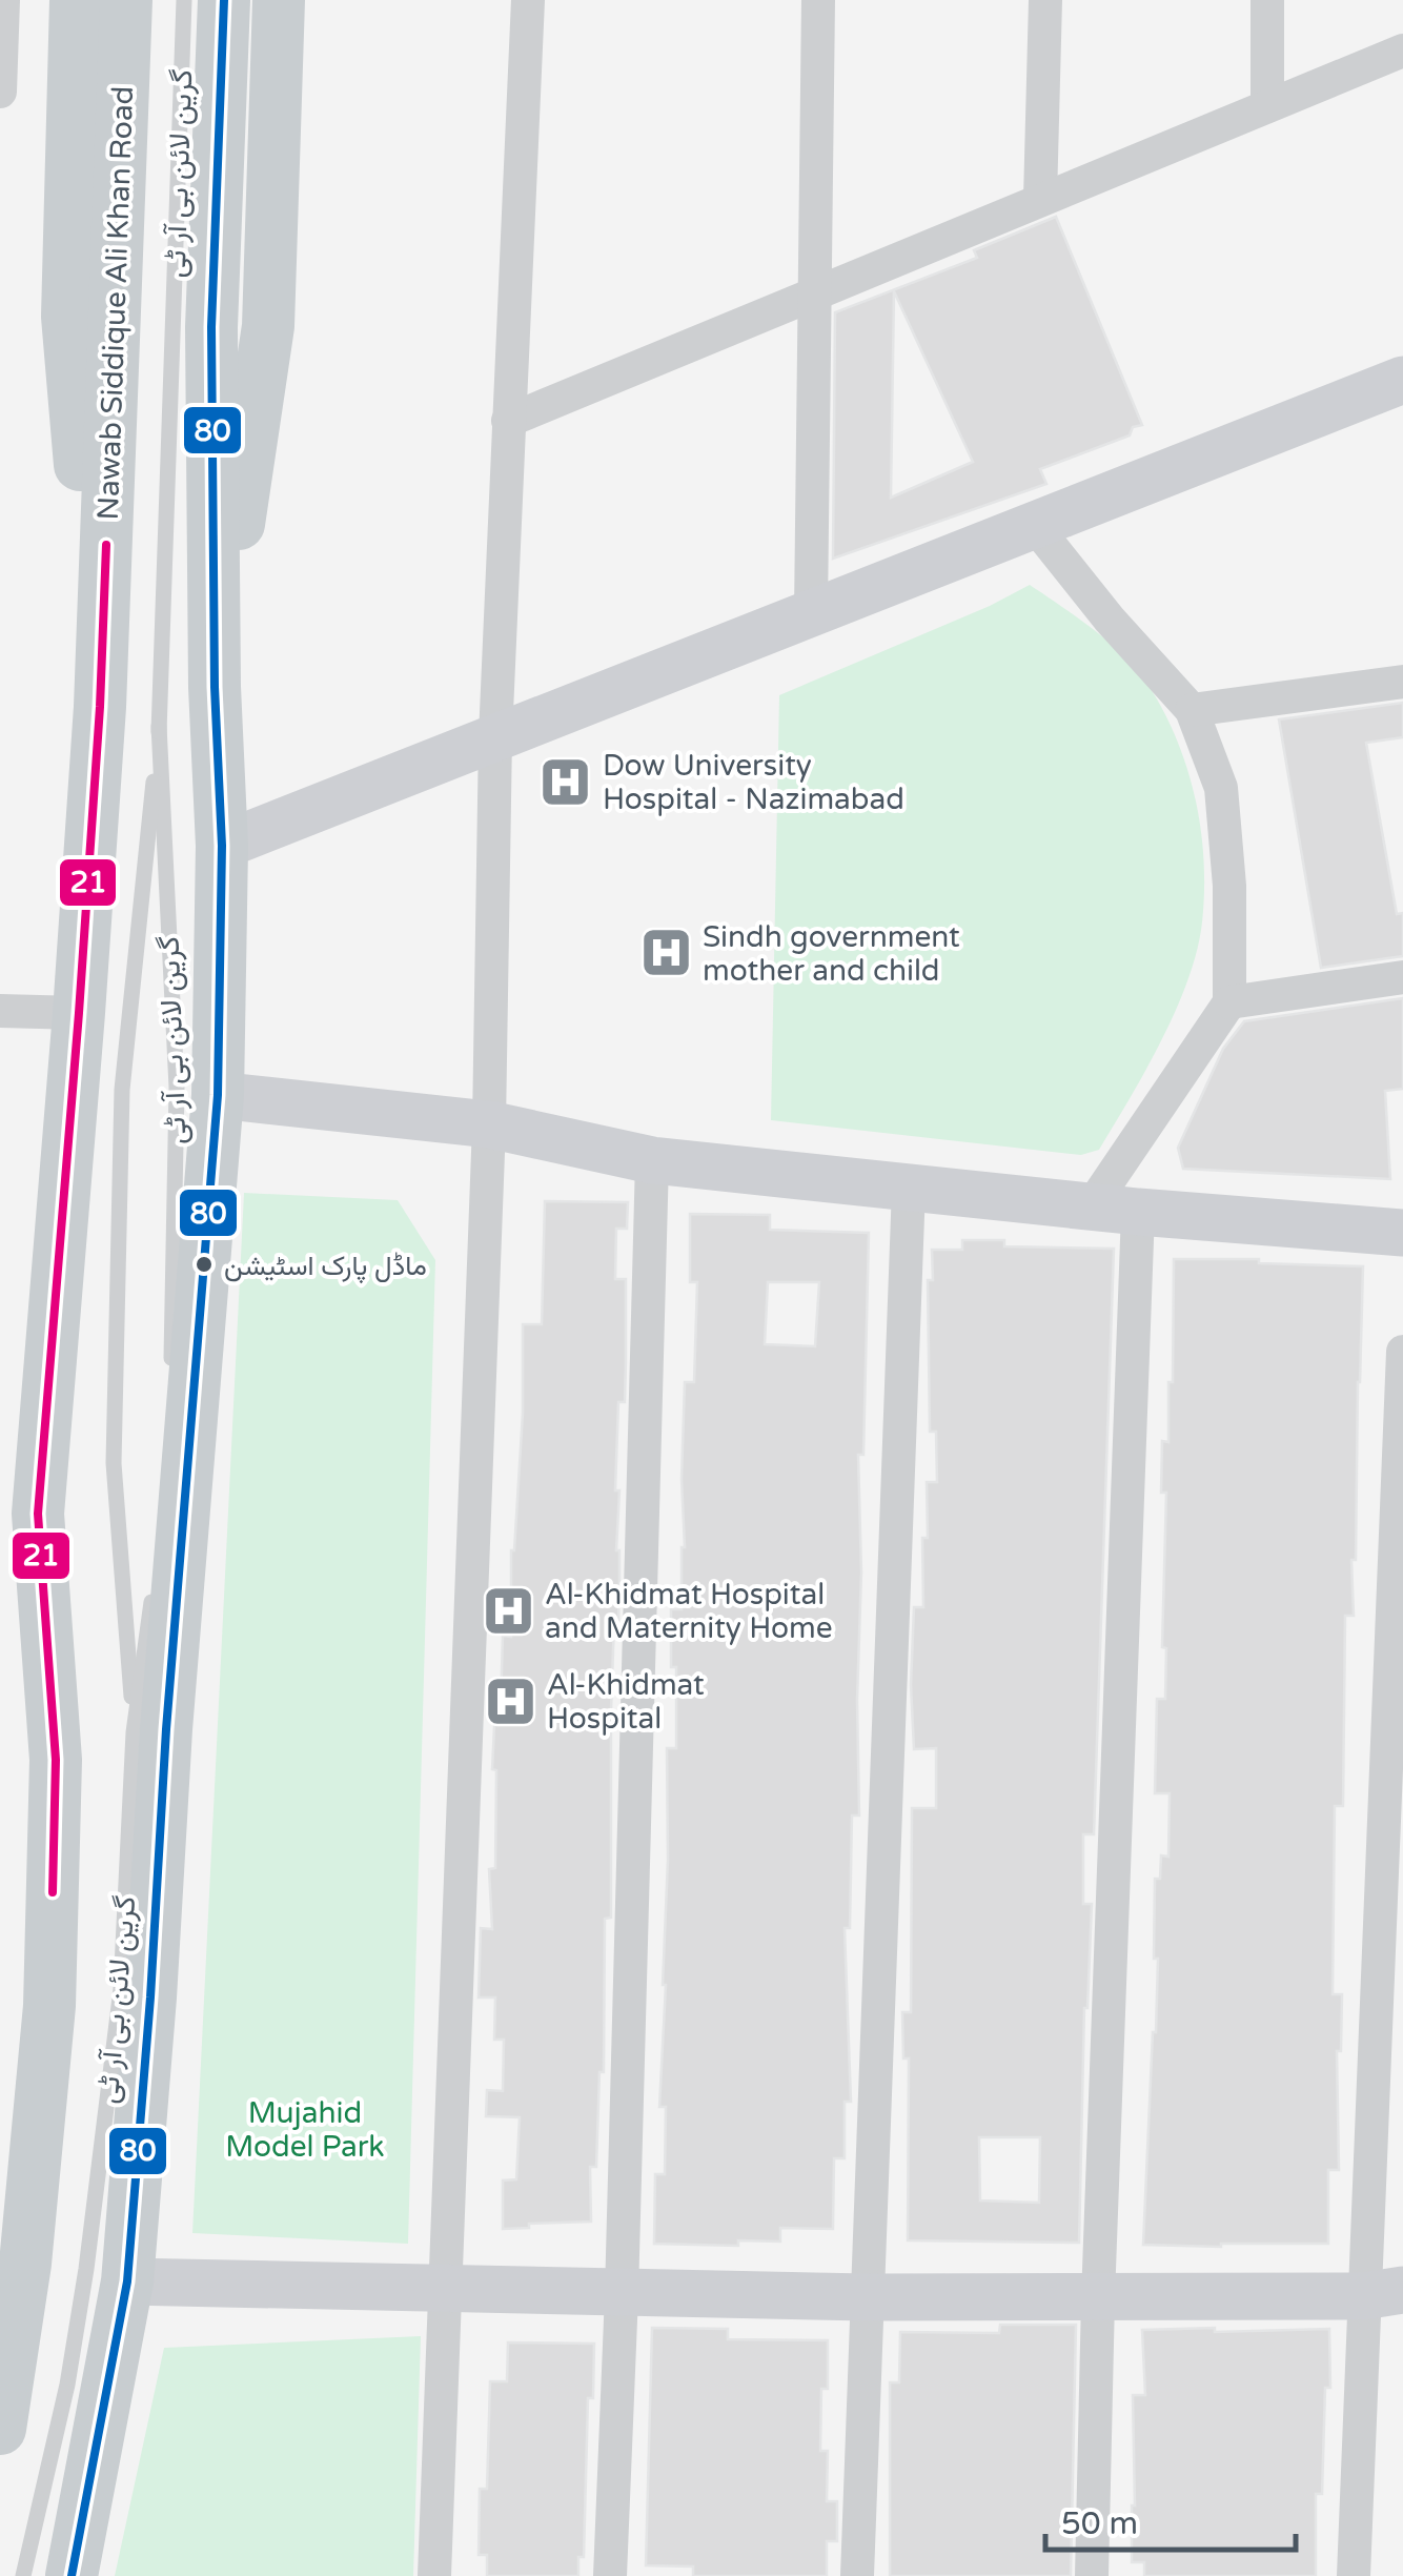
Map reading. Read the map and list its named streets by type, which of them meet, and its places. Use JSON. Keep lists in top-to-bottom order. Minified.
{"streets":{"main road":["Nawab Siddique Ali Khan Road"],"lane":["گرین لائن بی آر ٹی"]},"parks":["Mujahid Model Park"],"places":{"hospital":["Dow University Hospital - Nazimabad","Sindh government mother and child","Al-Khidmat Hospital and Maternity Home","Al-Khidmat Hospital"],"other":["ماڈل پارک اسٹیشن"]},"lines":["transit line 80","transit line 21"],"scale_bar":"50 m"}
